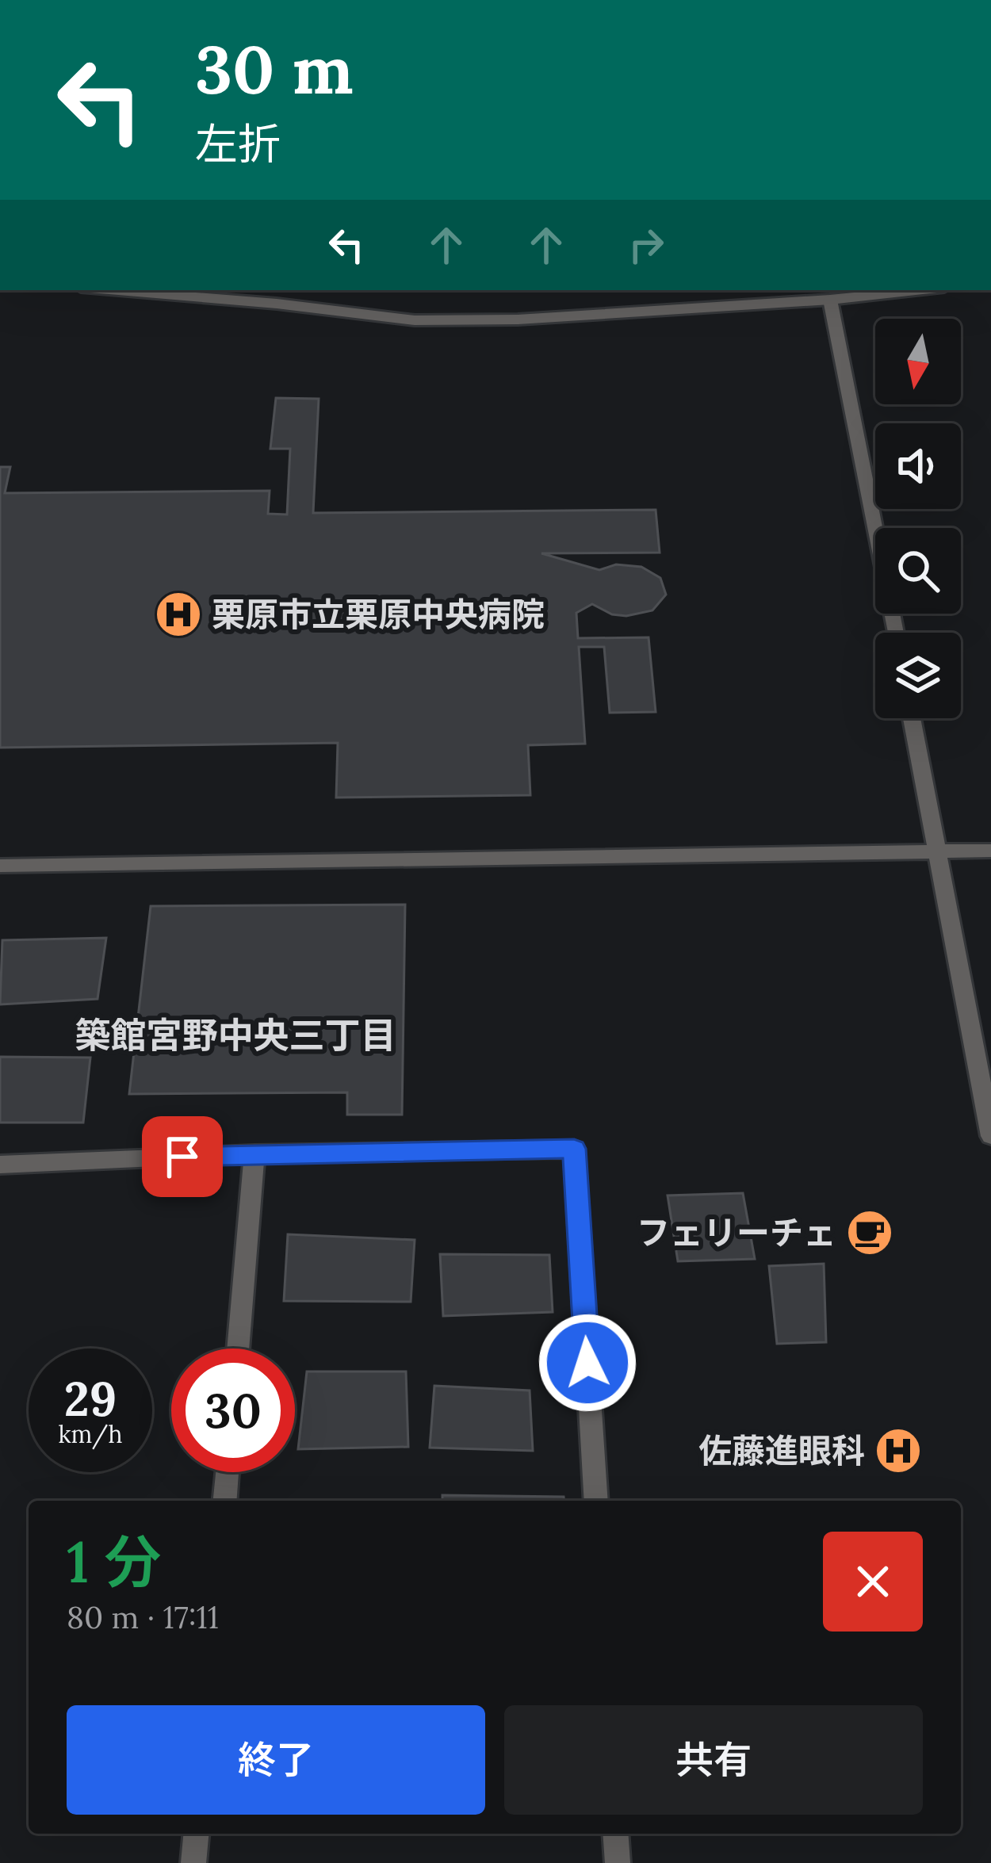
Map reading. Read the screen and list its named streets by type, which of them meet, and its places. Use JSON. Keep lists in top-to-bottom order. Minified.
{"districts":["築館宮野中央三丁目"],"places":{"hospital":["栗原市立栗原中央病院","佐藤進眼科"],"cafe":["フェリーチェ"]},"north":"bottom","page":{"turn":["30 m","左折"],"speed":"29 km/h","limit":"30","heading":["1 分","80 m · 17:11"],"buttons":["終了","共有"]}}
